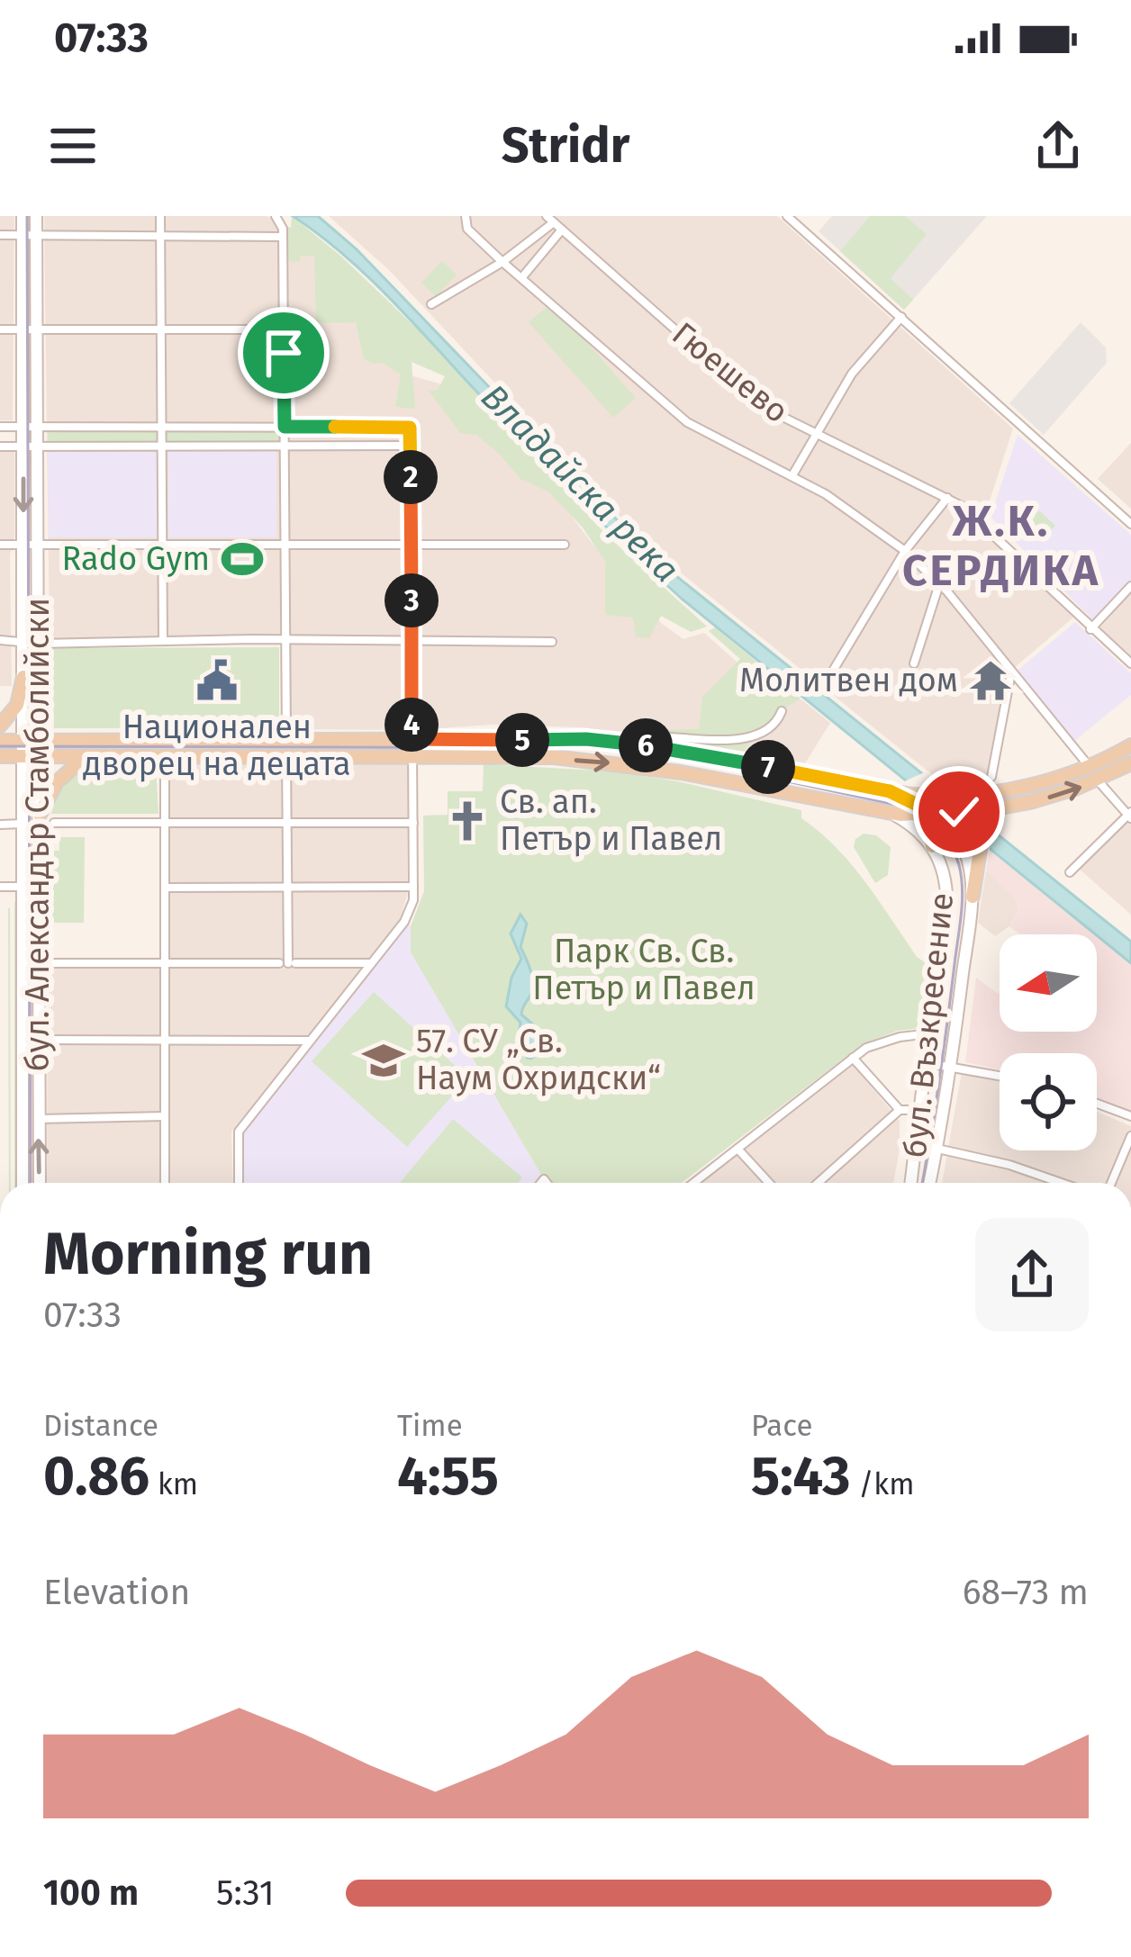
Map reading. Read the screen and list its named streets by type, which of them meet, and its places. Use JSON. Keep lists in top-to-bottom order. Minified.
{"streets":{"main road":["бул. Александър Стамболийски","бул. Възкресение"],"street":["Гюешево"]},"districts":["Ж.К. СЕРДИКА"],"water":["Владайска река"],"parks":["Парк Св. Св. Петър и Павел"],"places":{"sports":["Rado Gym"],"public building":["Национален дворец на децата"],"temple":["Молитвен дом"],"church":["Св. ап. Петър и Павел"],"school or university":["57. СУ „Св. Наум Охридски“"]},"north":"left","page":{"status":"07:33","header":"Stridr","pins":["2","3","4","5","6","7"],"heading":["Morning run","07:33"],"stats":[["Distance","0.86 km"],["Time","4:55"],["Pace","5:43 /km"]],"chart":["Elevation","68–73 m"],"list":[{"name":"100 m","note":"5:31"}]}}
